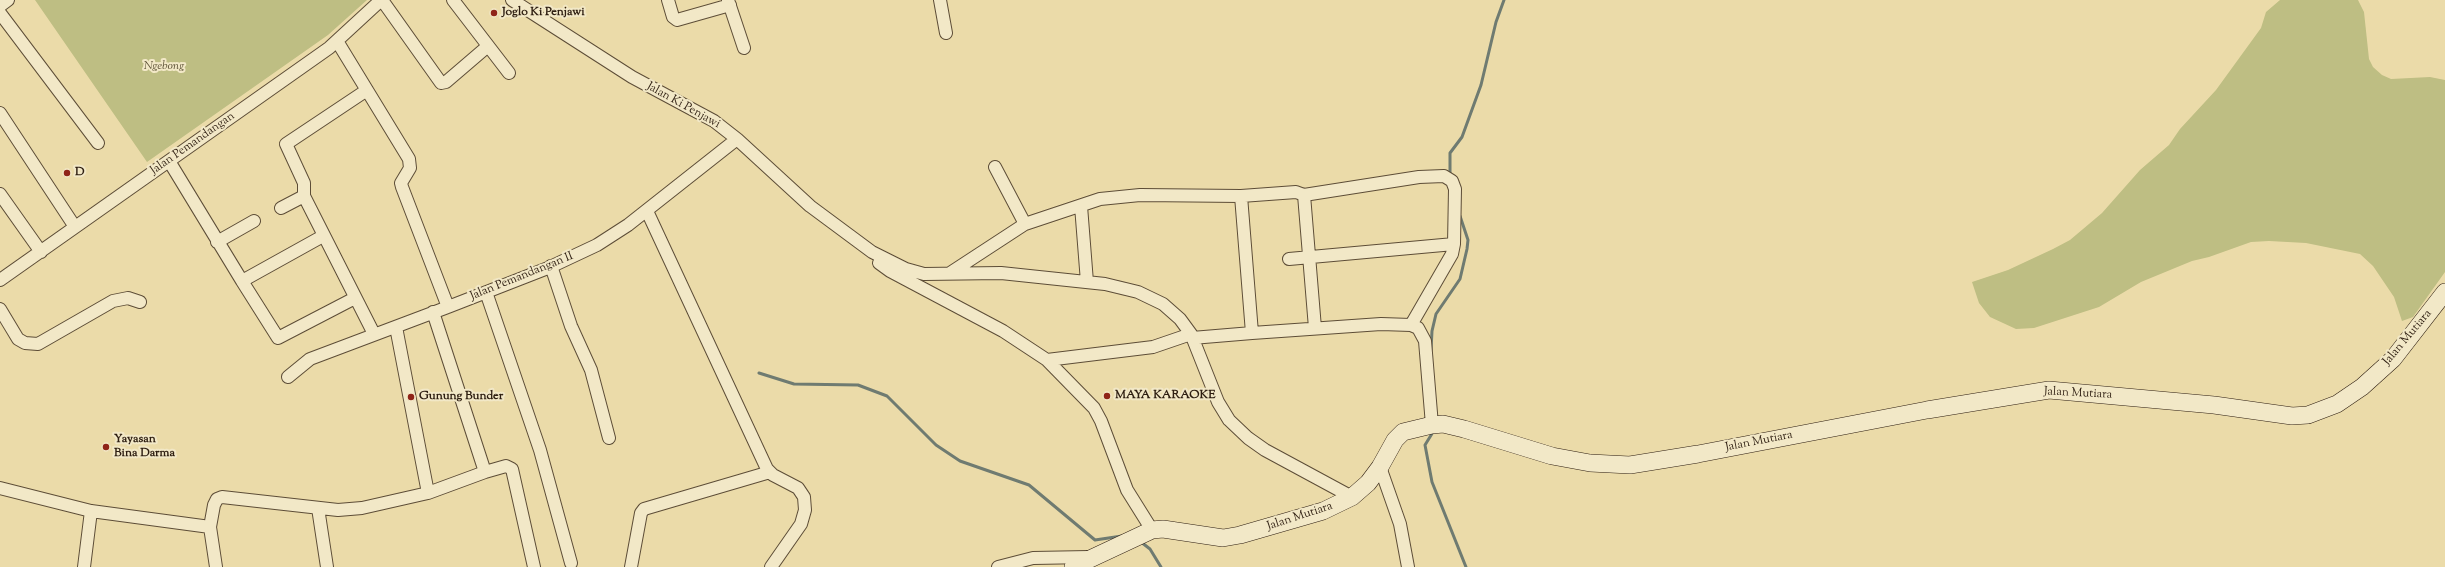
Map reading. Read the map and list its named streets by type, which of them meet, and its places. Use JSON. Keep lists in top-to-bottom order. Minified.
{"streets":{"street":["Jalan Ki Penjawi","Jalan Pemandangan","Jalan Pemandangan II","Jalan Mutiara"]},"crossings":[["Jalan Ki Penjawi","Jalan Pemandangan II"]],"parks":["Ngebong"],"places":["Joglo Ki Penjawi","D","MAYA KARAOKE","Gunung Bunder","Yayasan Bina Darma"]}
